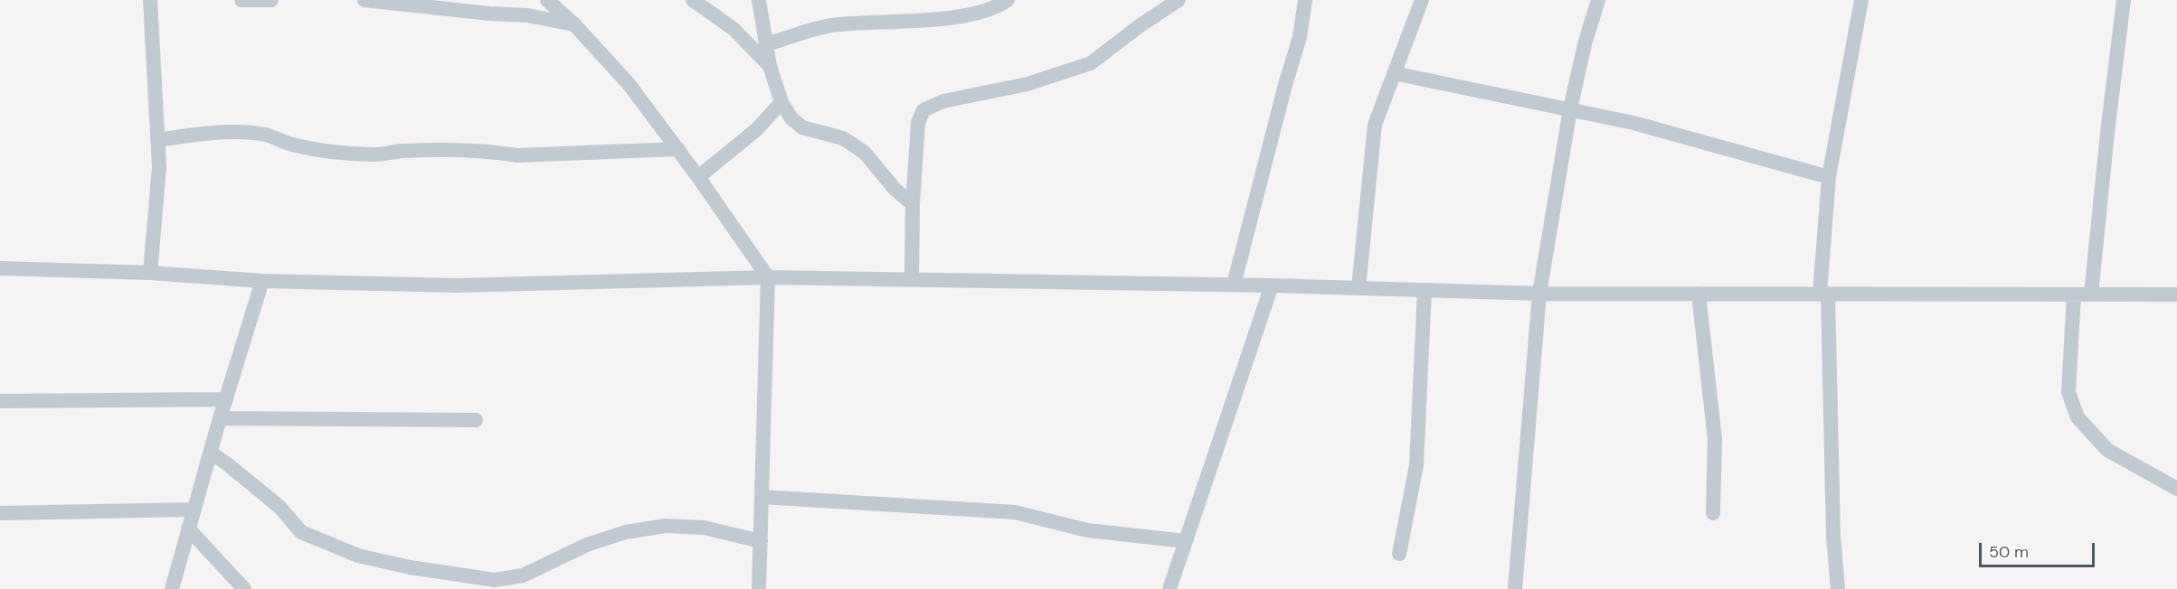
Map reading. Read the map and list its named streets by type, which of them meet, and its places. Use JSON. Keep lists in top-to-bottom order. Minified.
{"scale_bar":"50 m"}
